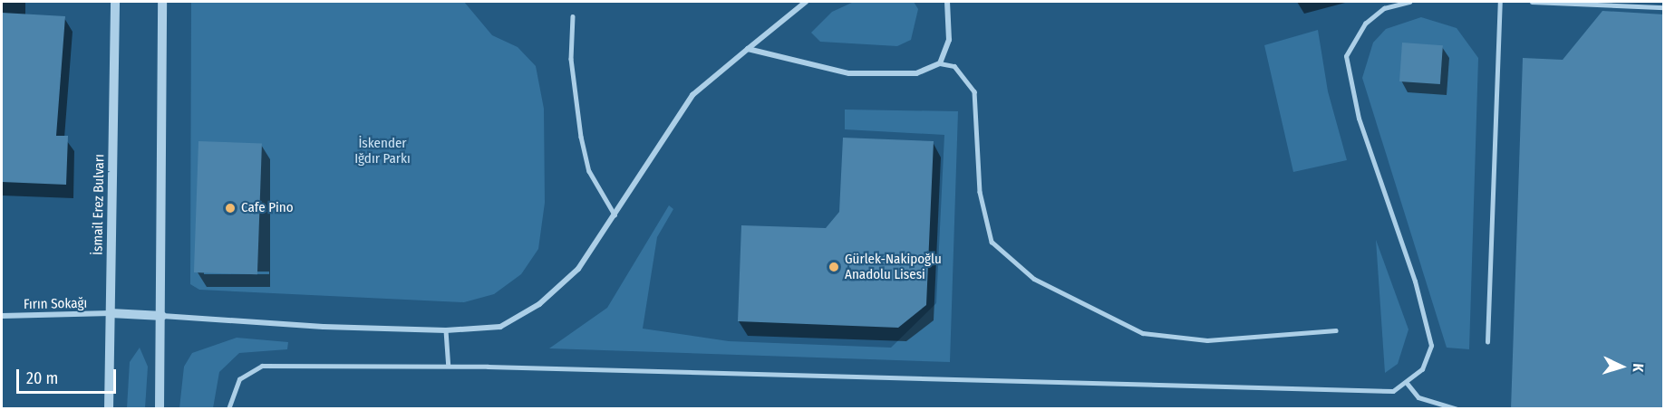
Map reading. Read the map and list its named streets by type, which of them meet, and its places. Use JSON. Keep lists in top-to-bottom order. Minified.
{"streets":{"street":["İsmail Erez Bulvarı","Fırın Sokağı"]},"crossings":[["İsmail Erez Bulvarı","Fırın Sokağı"]],"parks":["İskender Iğdır Parkı"],"places":["Cafe Pino","Gürlek-Nakipoğlu Anadolu Lisesi"],"scale_bar":"20 m","north":"right"}
